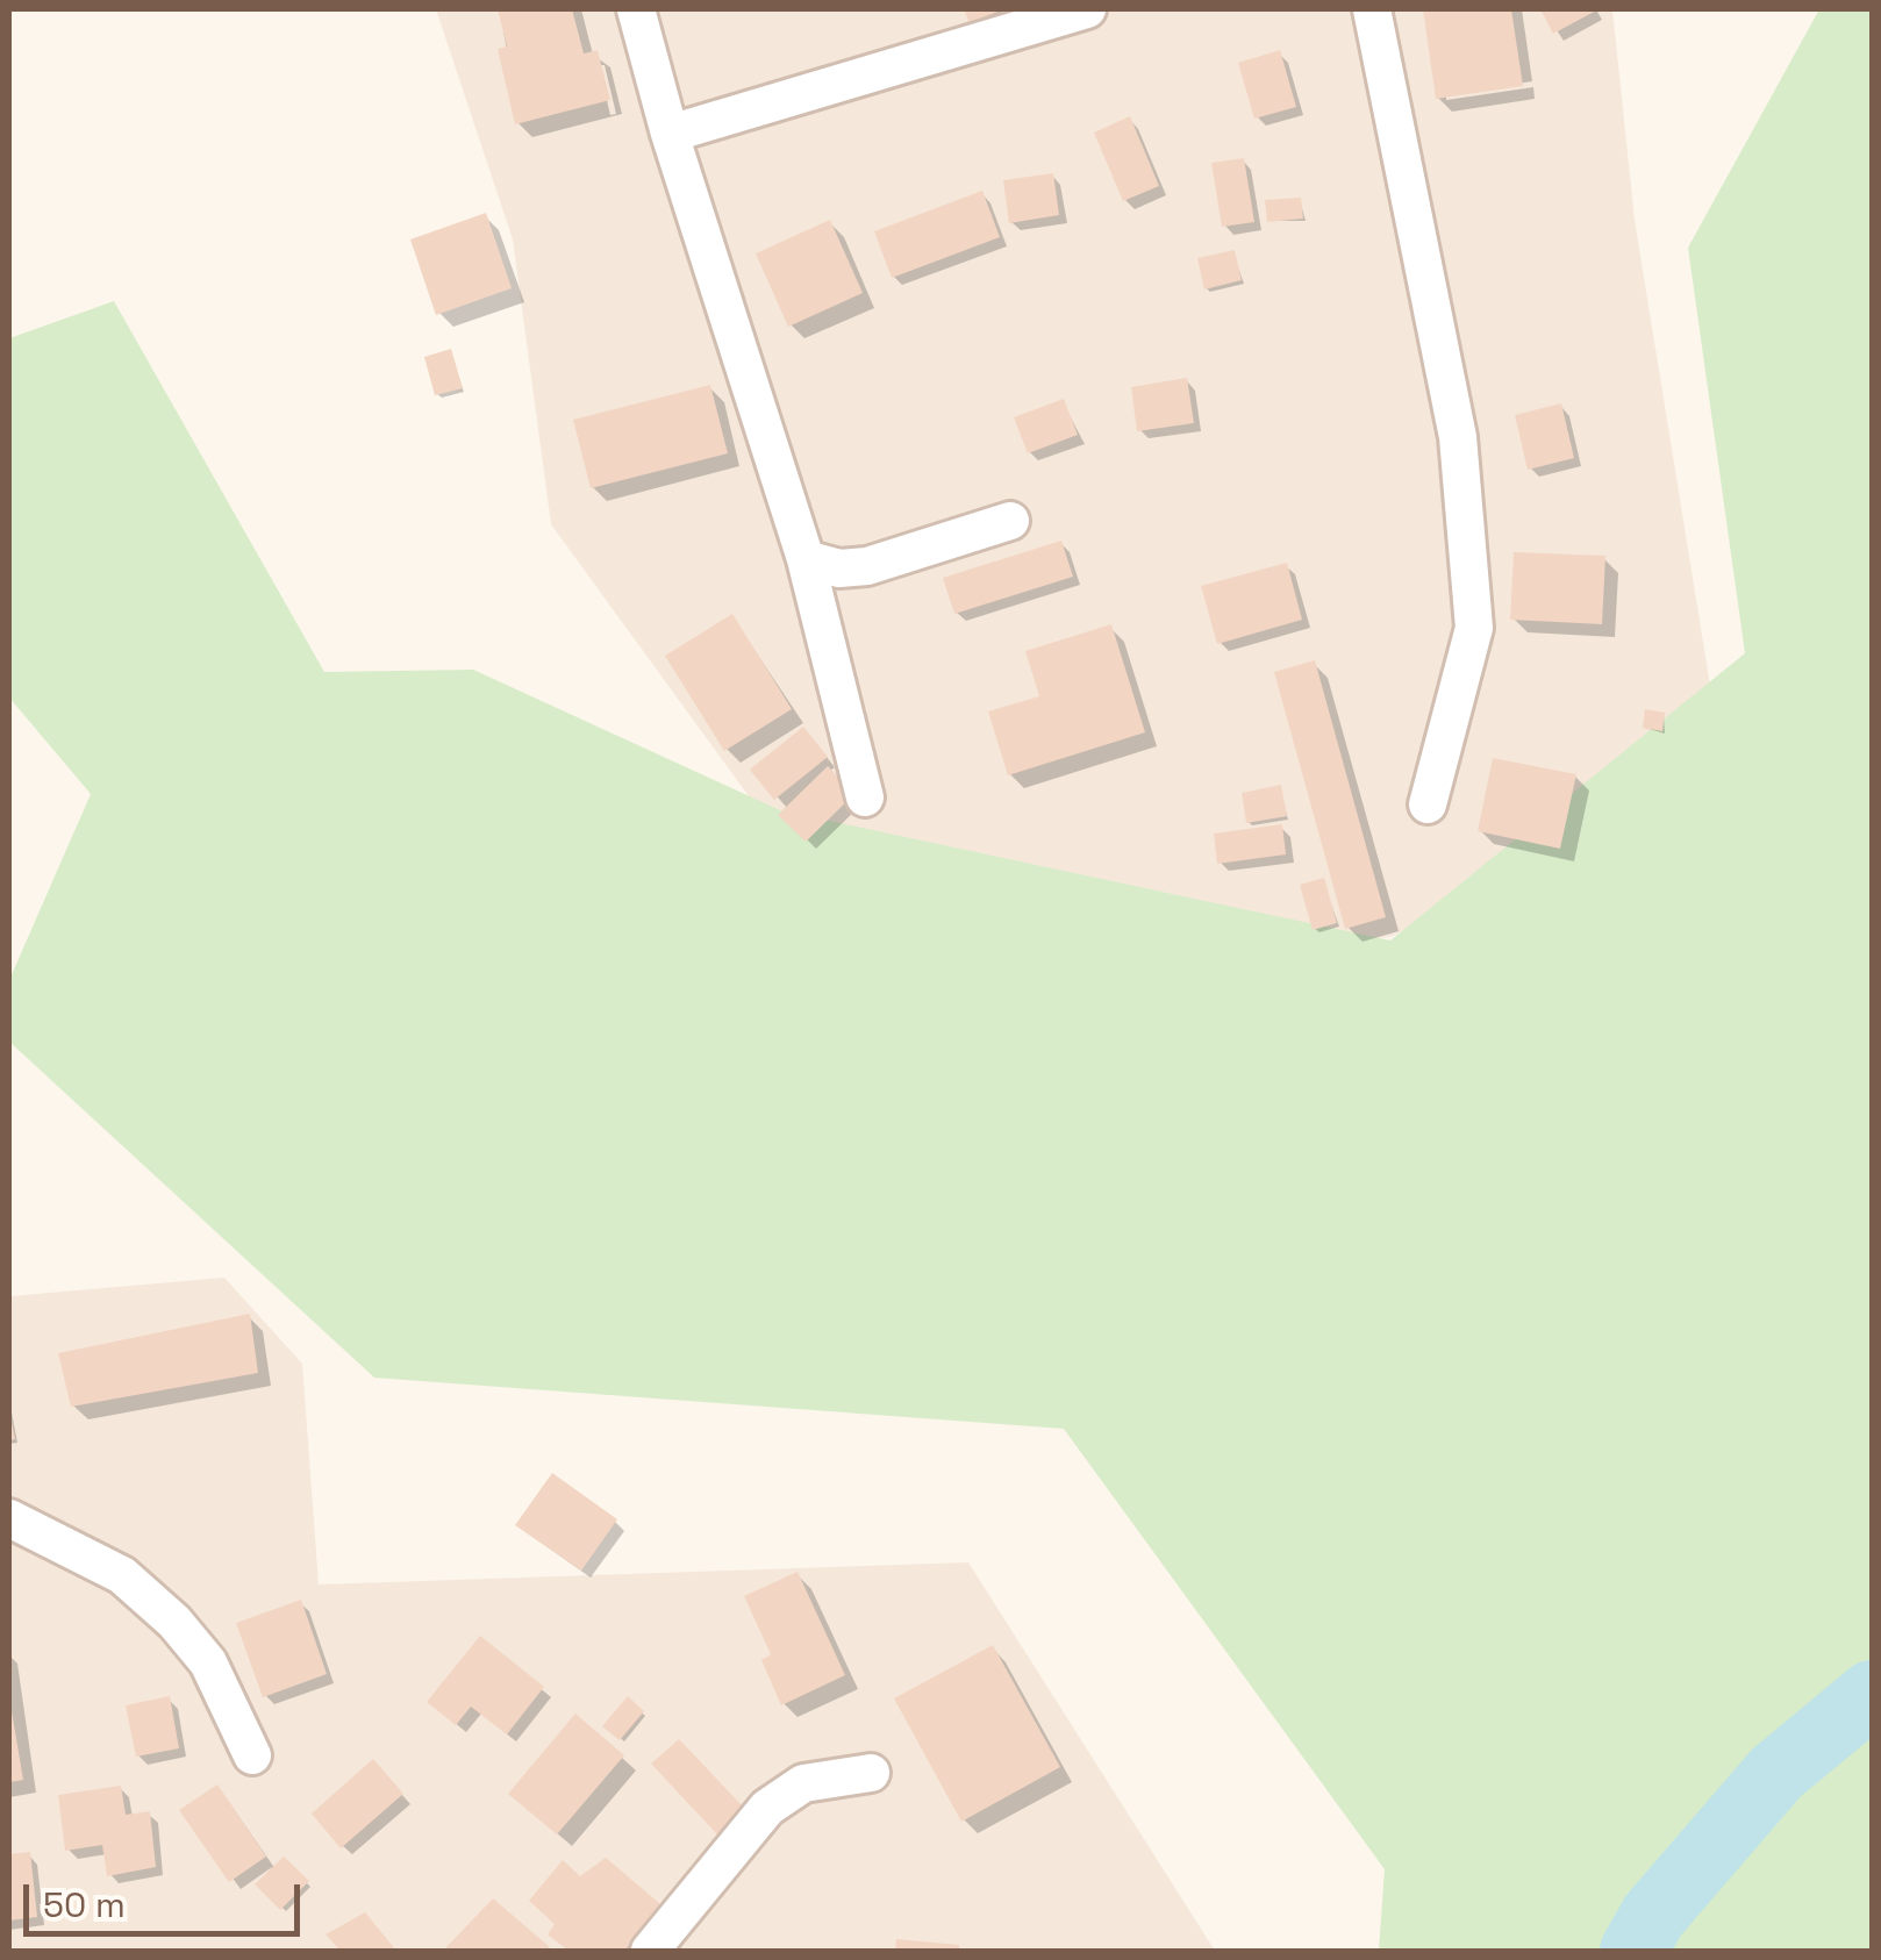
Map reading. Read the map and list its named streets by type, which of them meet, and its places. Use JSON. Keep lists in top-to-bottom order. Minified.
{"scale_bar":"50 m"}
